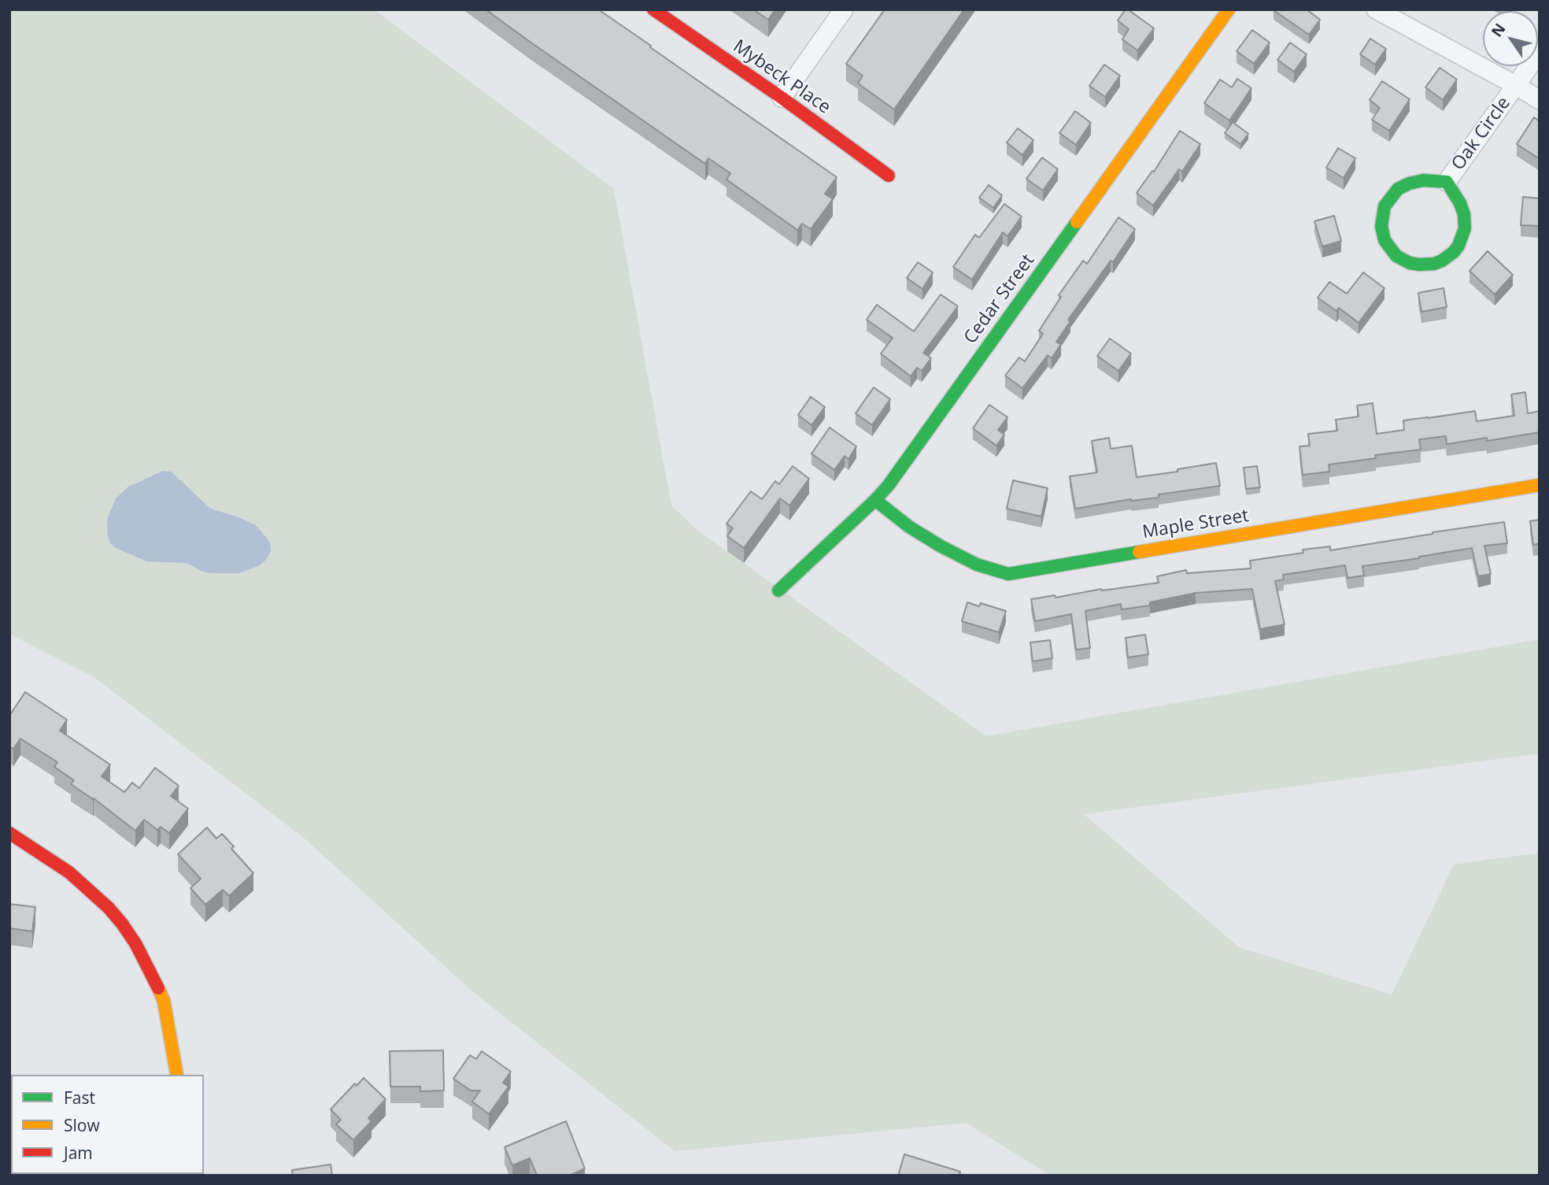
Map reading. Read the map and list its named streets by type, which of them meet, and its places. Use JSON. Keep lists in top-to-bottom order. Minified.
{"streets":{"street":["Mybeck Place","Oak Circle","Cedar Street","Maple Street"]},"crossings":[["Cedar Street","Maple Street"]],"legend":["Fast","Slow","Jam"],"north":"top left"}
